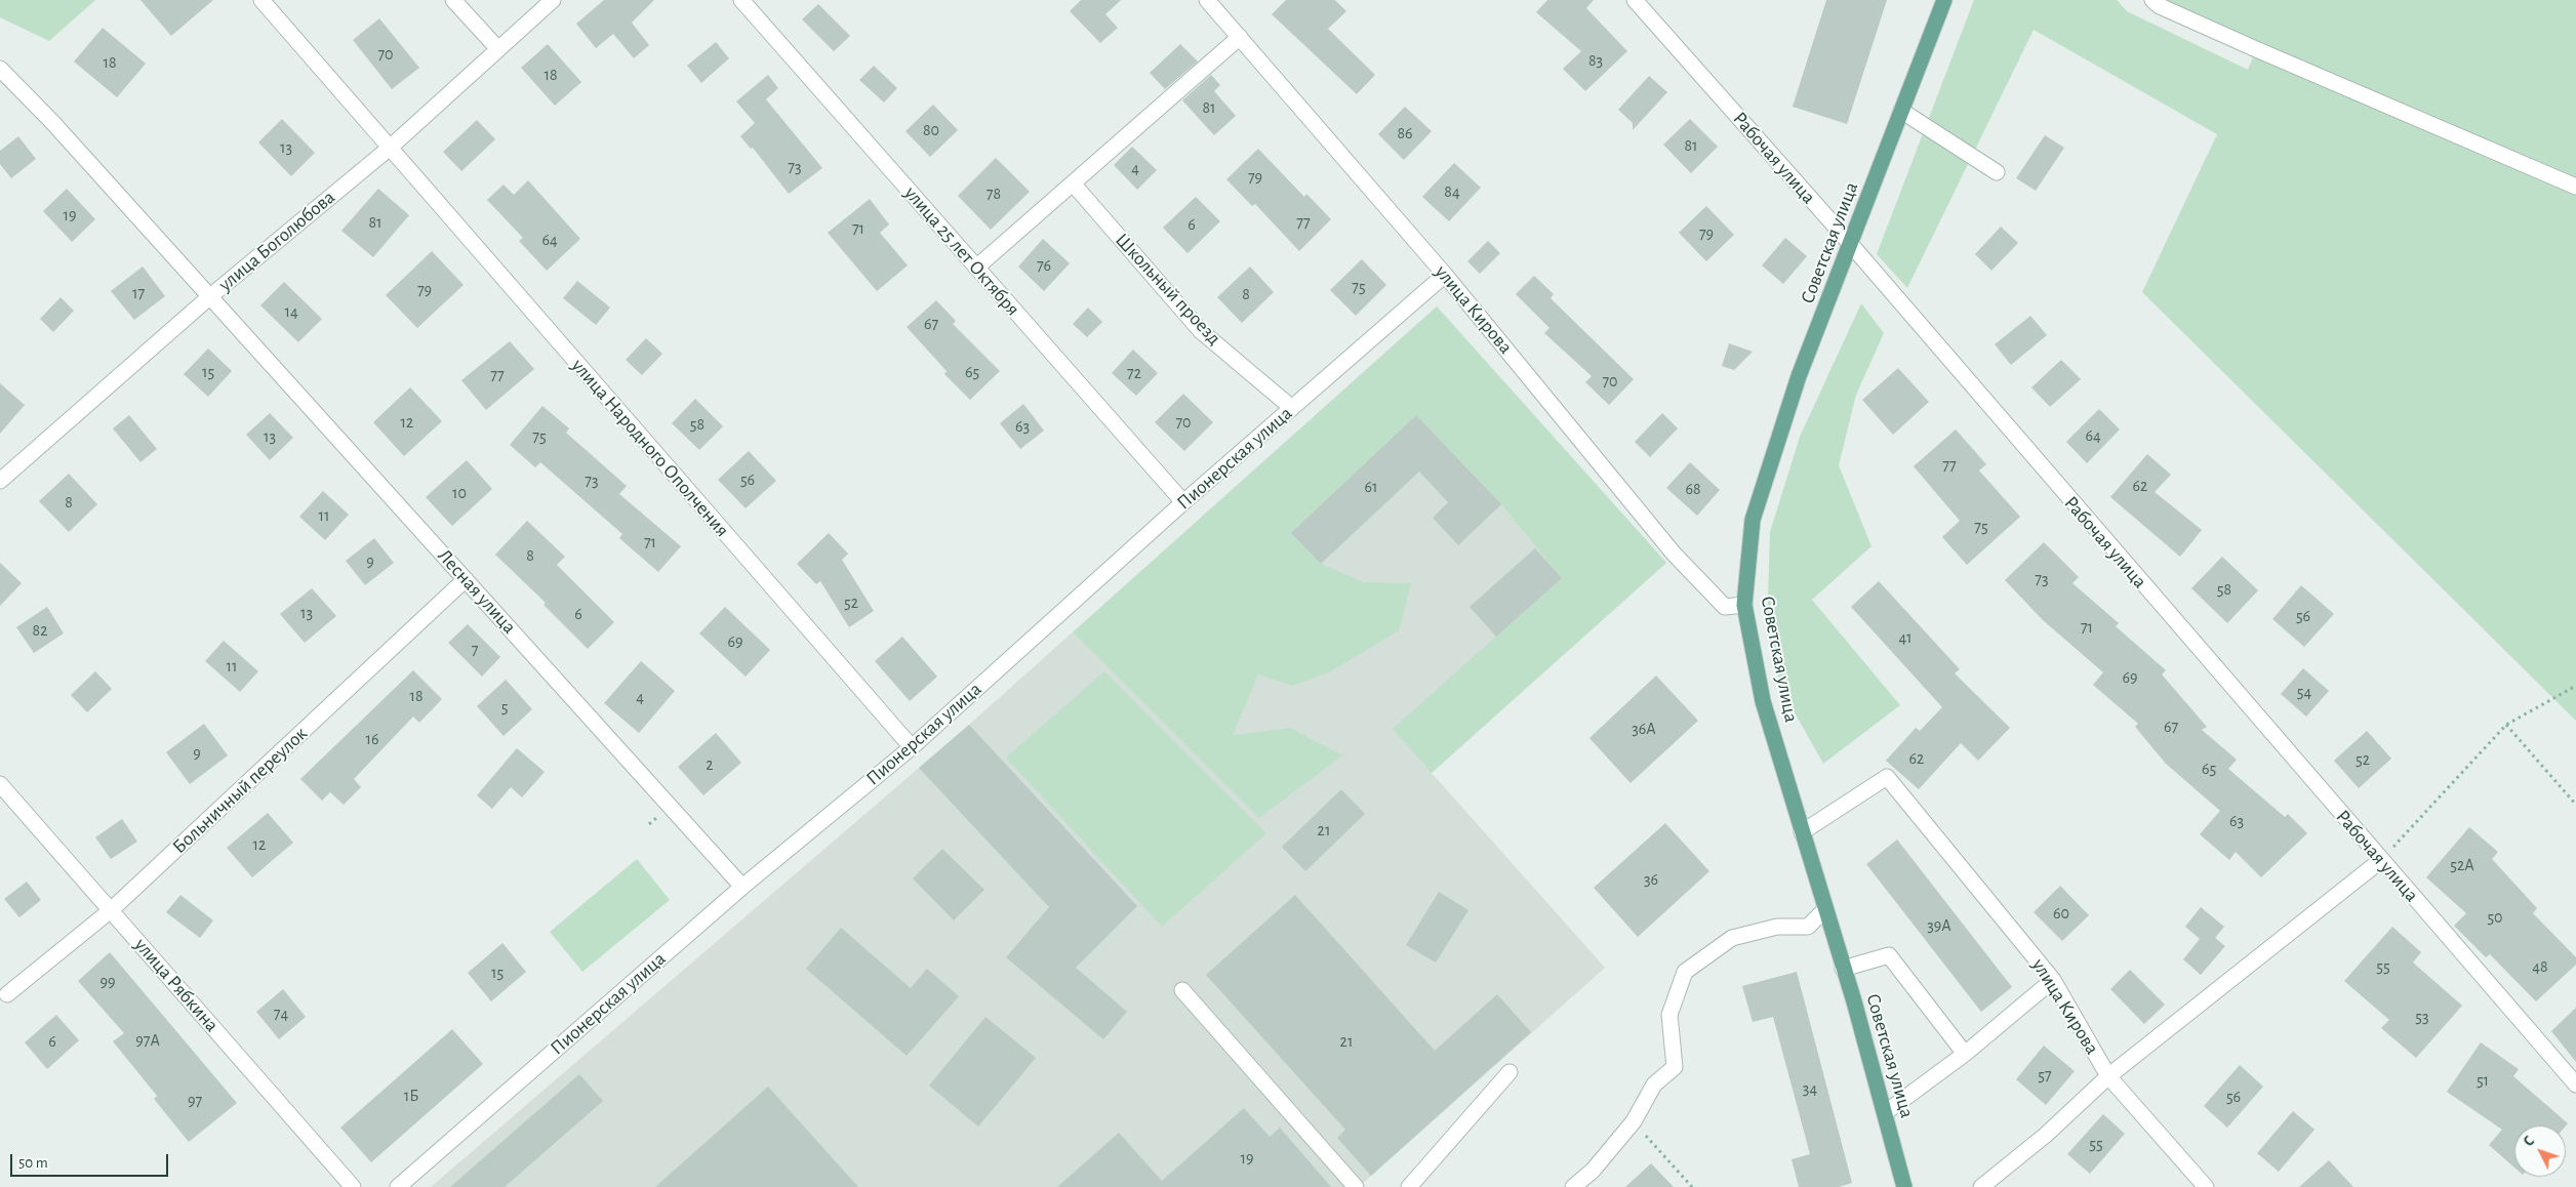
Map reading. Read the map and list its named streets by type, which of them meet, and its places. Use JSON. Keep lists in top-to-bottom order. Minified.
{"streets":{"main road":["Советская улица"],"street":["Рабочая улица","улица Боголюбова","улица 25 лет Октября","Школьный проезд","улица Кирова","улица Народного Ополчения","Пионерская улица","Лесная улица","Больничный переулок","улица Рябкина"]},"crossings":[["Рабочая улица","Советская улица"],["улица Боголюбова","улица Народного Ополчения"],["улица Боголюбова","Лесная улица"],["Советская улица","улица Кирова"],["улица 25 лет Октября","Пионерская улица"],["Школьный проезд","Пионерская улица"],["улица Кирова","Пионерская улица"],["улица Народного Ополчения","Пионерская улица"],["Пионерская улица","Лесная улица"],["Лесная улица","Больничный переулок"],["Больничный переулок","улица Рябкина"]],"house_numbers":["70","83","18","18","81","80","86","81","13","73","4","79","84","78","19","81","77","6","71","79","64","76","75","79","17","8","14","67","15","65","72","77","70","12","70","58","63","64","13","75","77","56","73","62","61","68","10","8","11","75","71","8","9","73","58","52","13","6","56","71","82","41","69","7","11","69","54","18","4","5","67","36А","16","9","62","52","2","65","63","21","12","52А","36","60","50","39А","55","48","15","99","74","53","97А","6","21","57","51","34","1Б","56","97","55","19"],"scale_bar":"50 m","north":"top left"}
